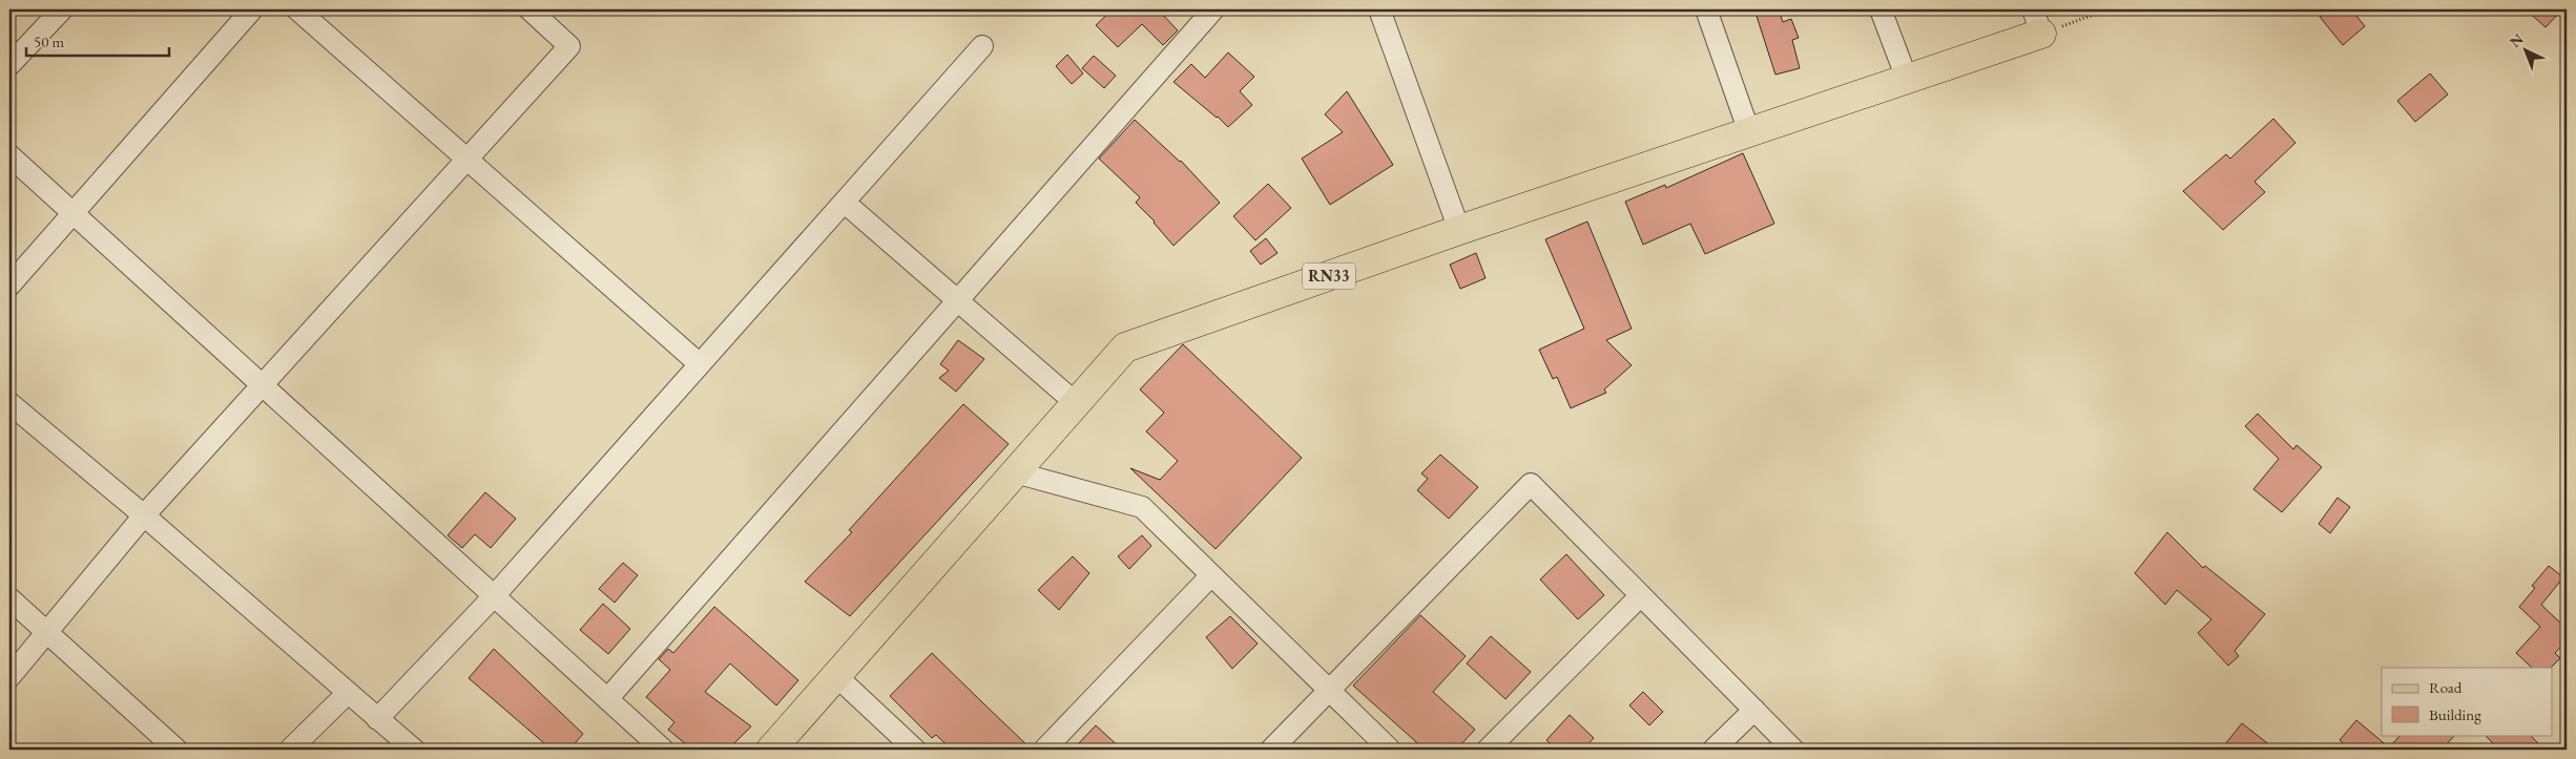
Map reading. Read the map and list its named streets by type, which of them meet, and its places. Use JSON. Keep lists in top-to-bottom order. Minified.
{"streets":{"main road":["RN33"]},"legend":["Road","Building"],"scale_bar":"50 m","north":"top left"}
